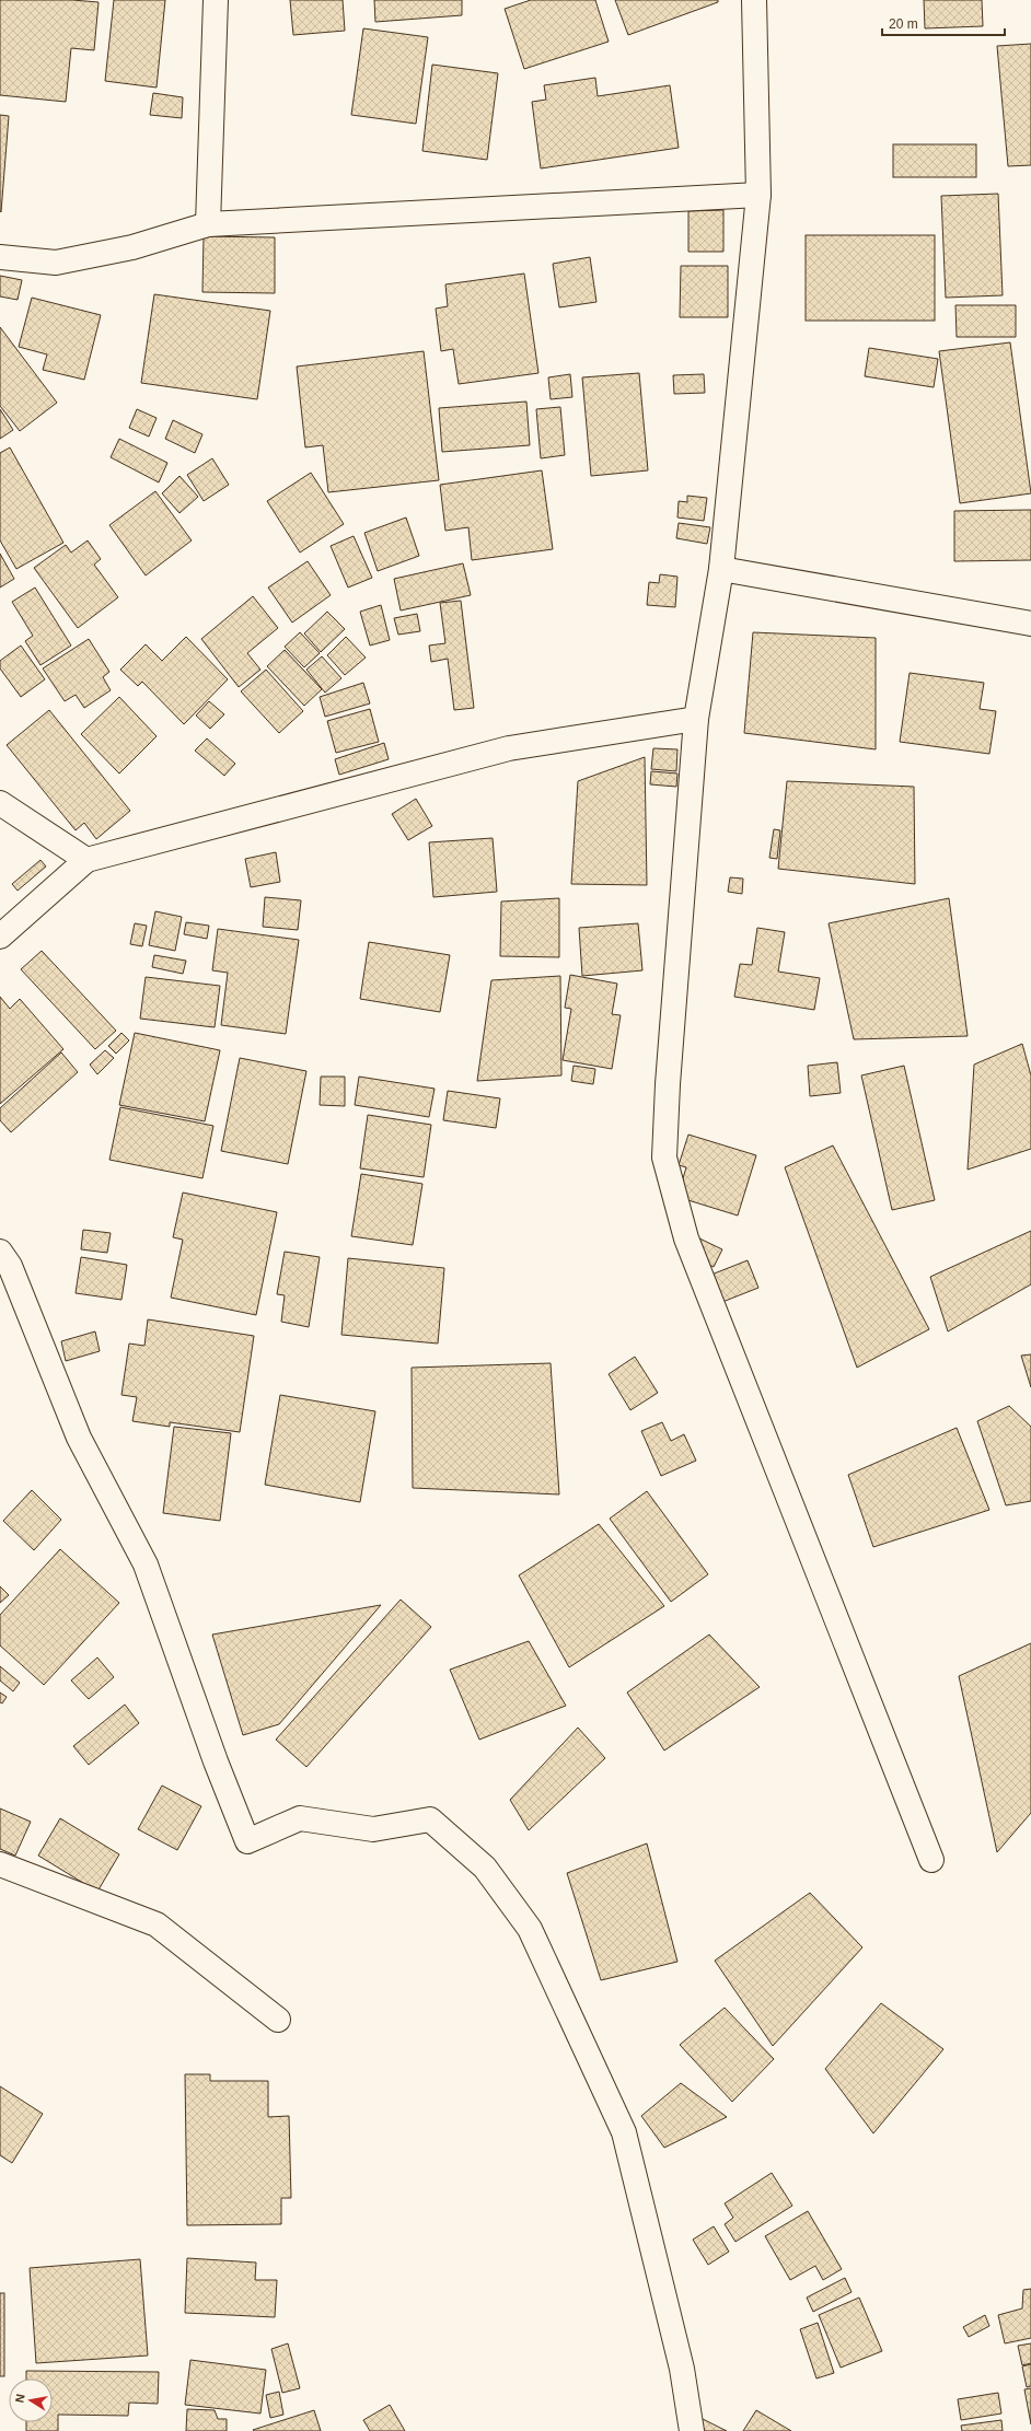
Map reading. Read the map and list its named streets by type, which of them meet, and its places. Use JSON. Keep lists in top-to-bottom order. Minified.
{"scale_bar":"20 m","north":"left"}
